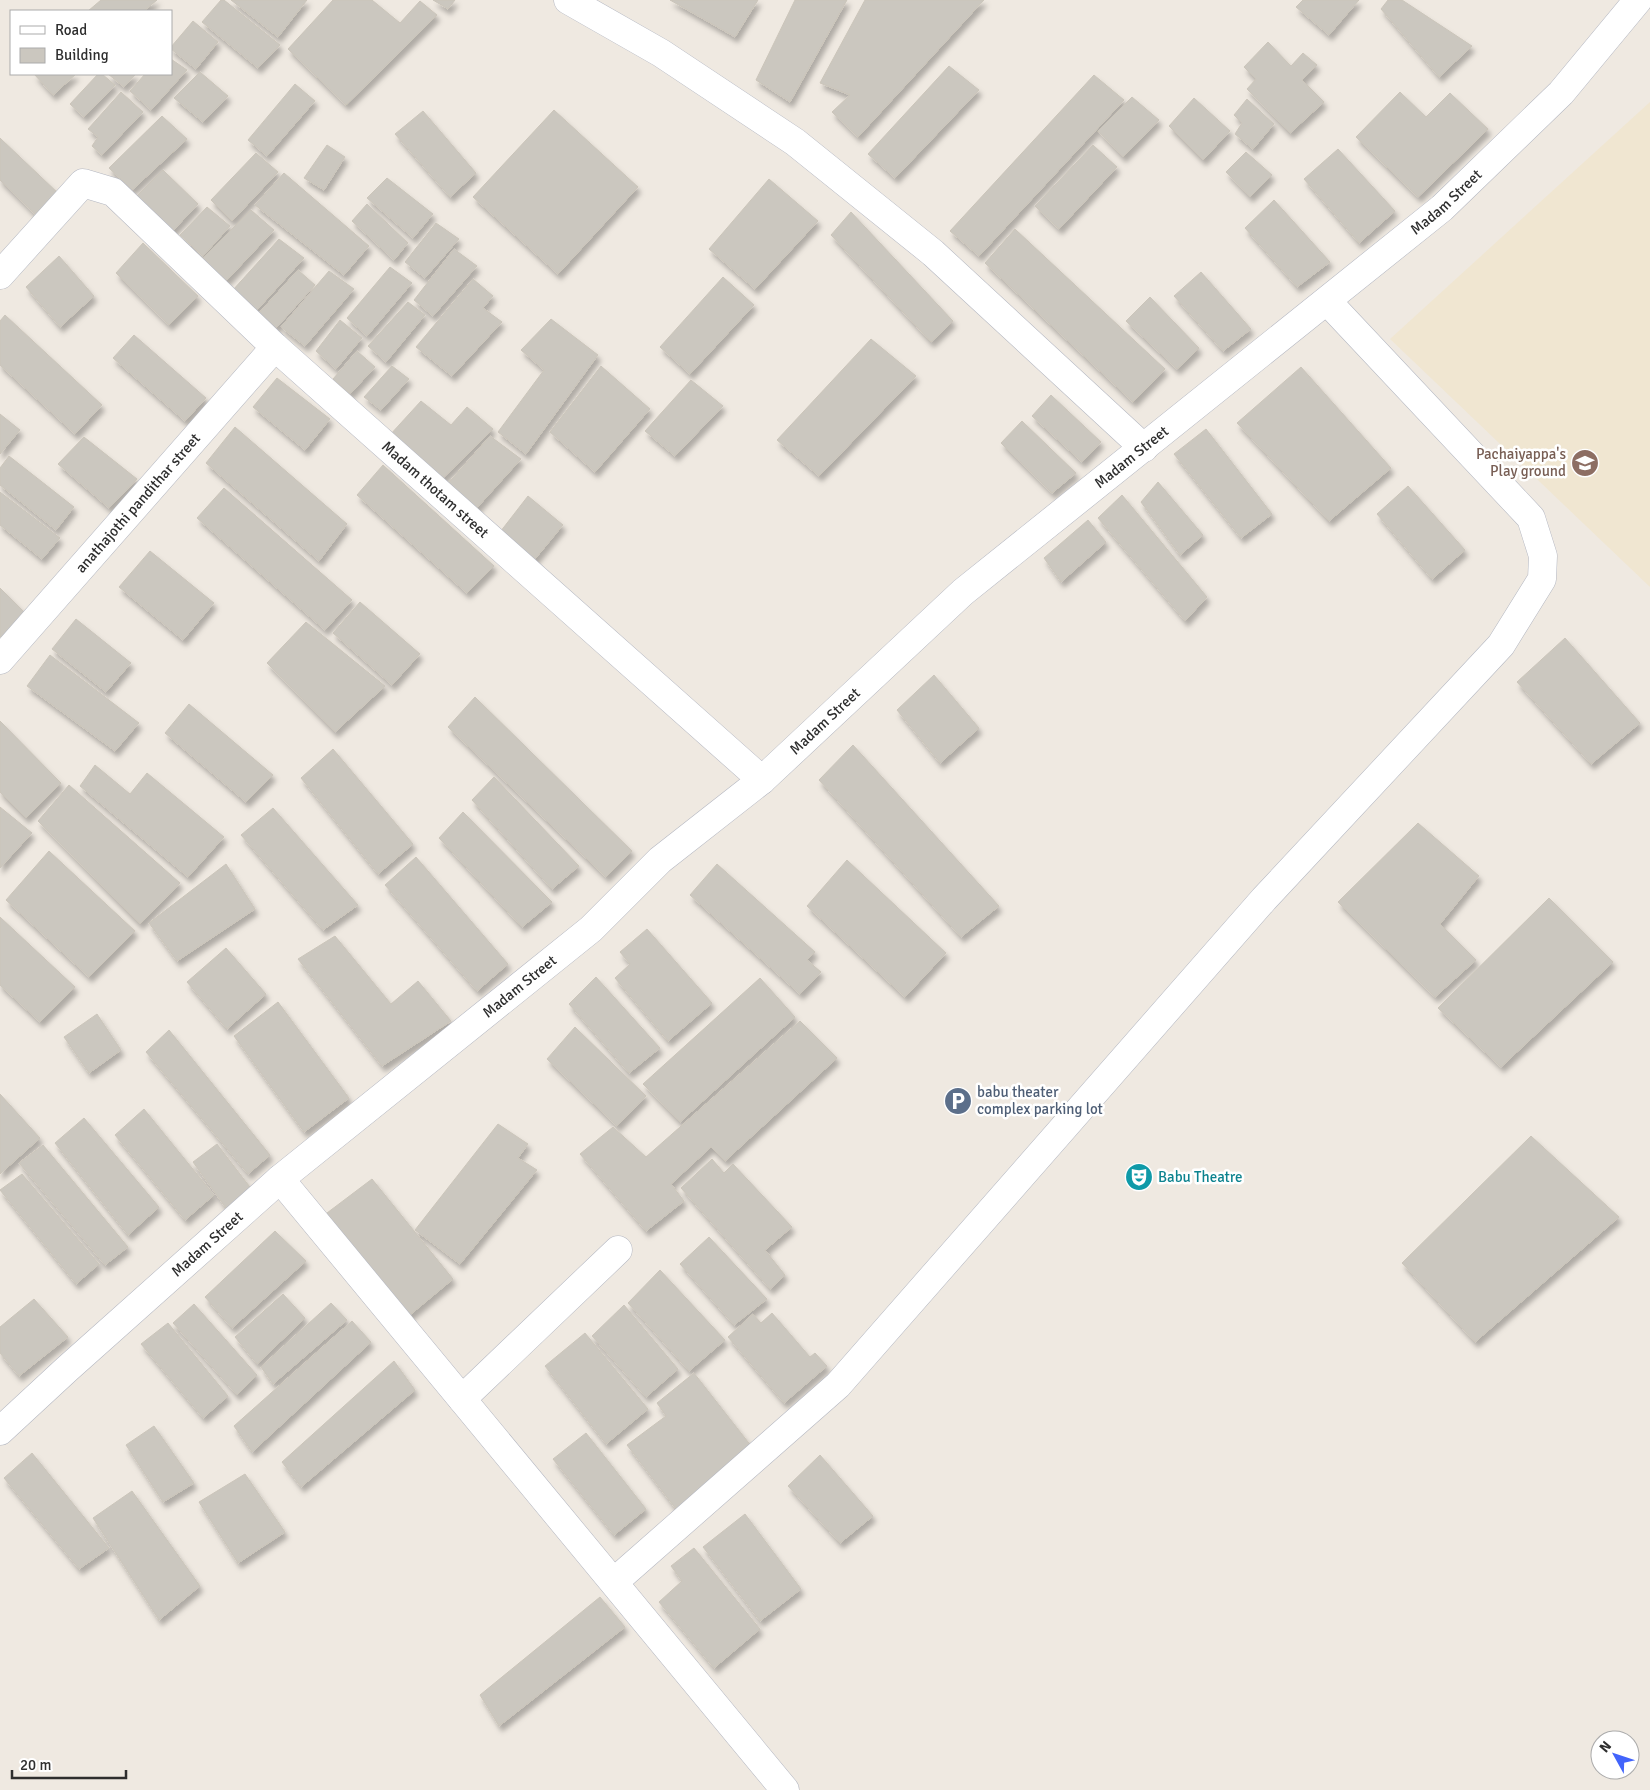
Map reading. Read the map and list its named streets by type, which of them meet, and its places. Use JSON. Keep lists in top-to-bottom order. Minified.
{"streets":{"street":["Madam Street","Madam thotam street","anathajothi pandithar street"]},"crossings":[["Madam Street","Madam thotam street"],["Madam thotam street","anathajothi pandithar street"]],"places":{"school or university":["Pachaiyappa's Play ground"],"parking":["babu theater complex parking lot"],"theatre":["Babu Theatre"]},"legend":["Road","Building"],"scale_bar":"20 m","north":"top left"}
